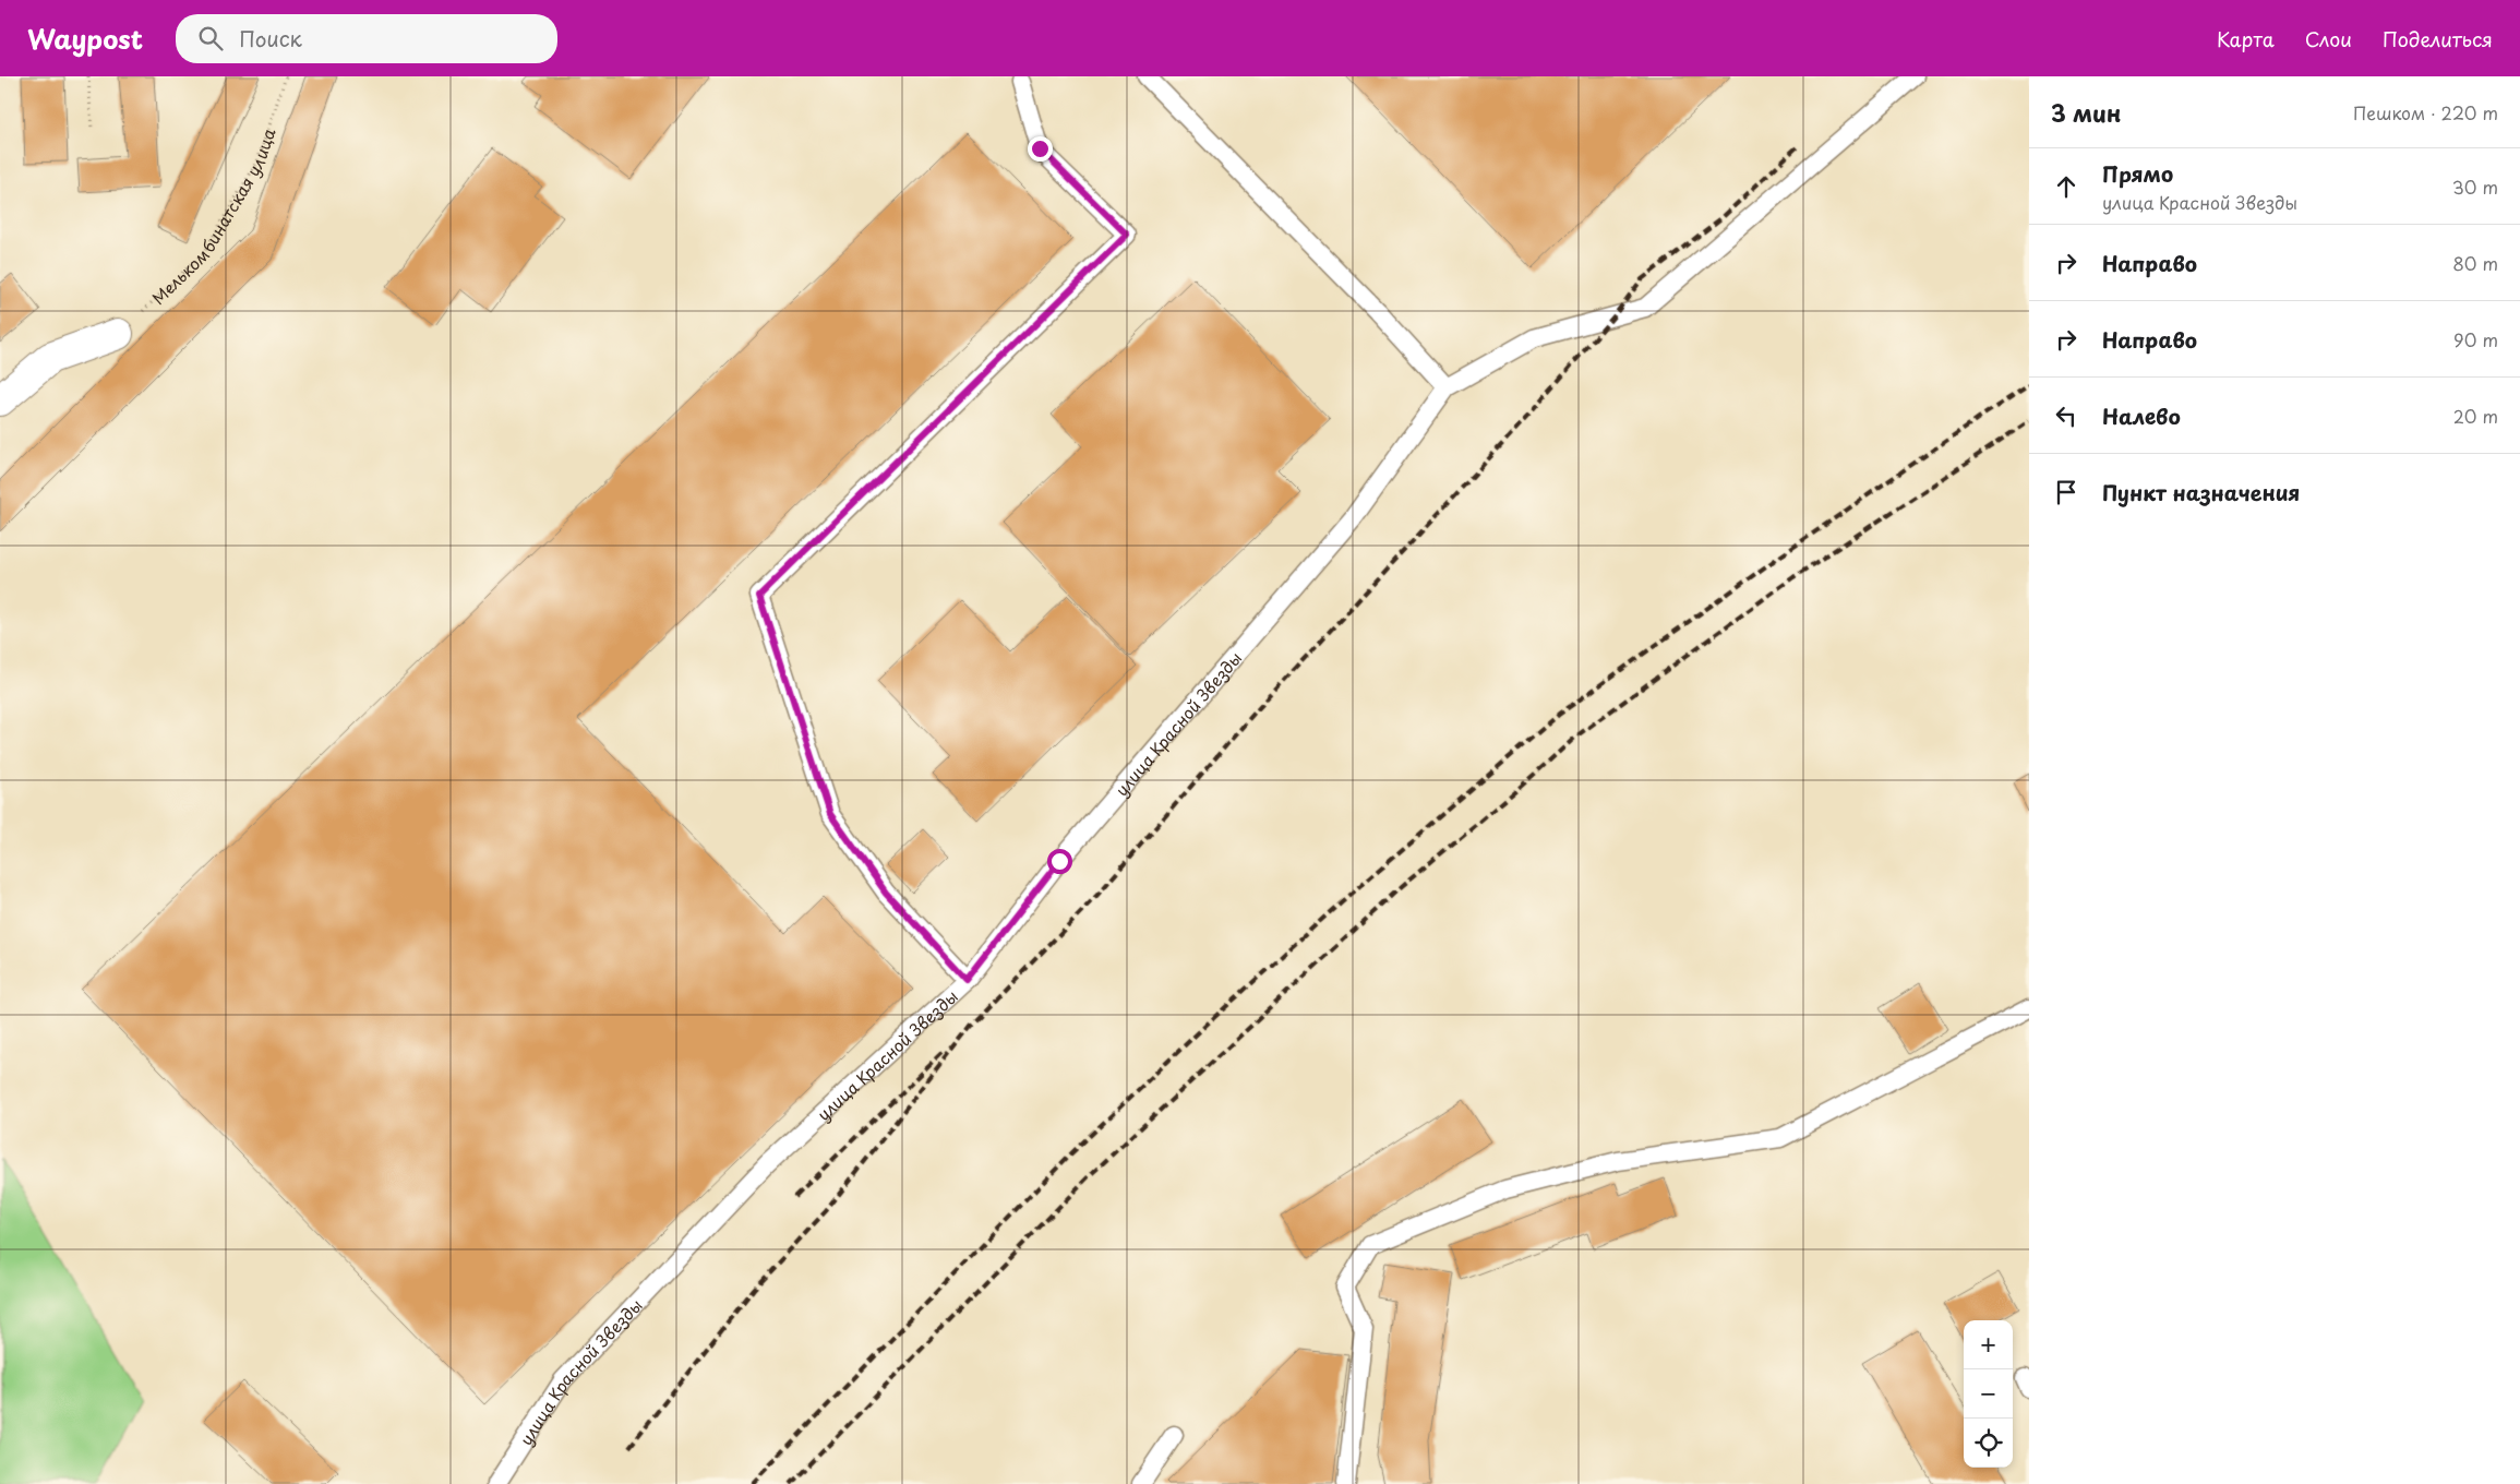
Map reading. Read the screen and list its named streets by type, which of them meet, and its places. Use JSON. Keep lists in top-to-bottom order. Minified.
{"streets":{"lane":["улица Красной Звезды"],"path":["Мелькомбинатская улица"]},"page":{"header":"Waypost","search":"Поиск","nav":["Карта","Слои","Поделиться"],"heading":["3 мин","Пешком · 220 m"],"list":[["Прямо","улица Красной Звезды","30 m"],["Направо","80 m"],["Направо","90 m"],["Налево","20 m"],"Пункт назначения"],"map_buttons":["+","−"]}}
